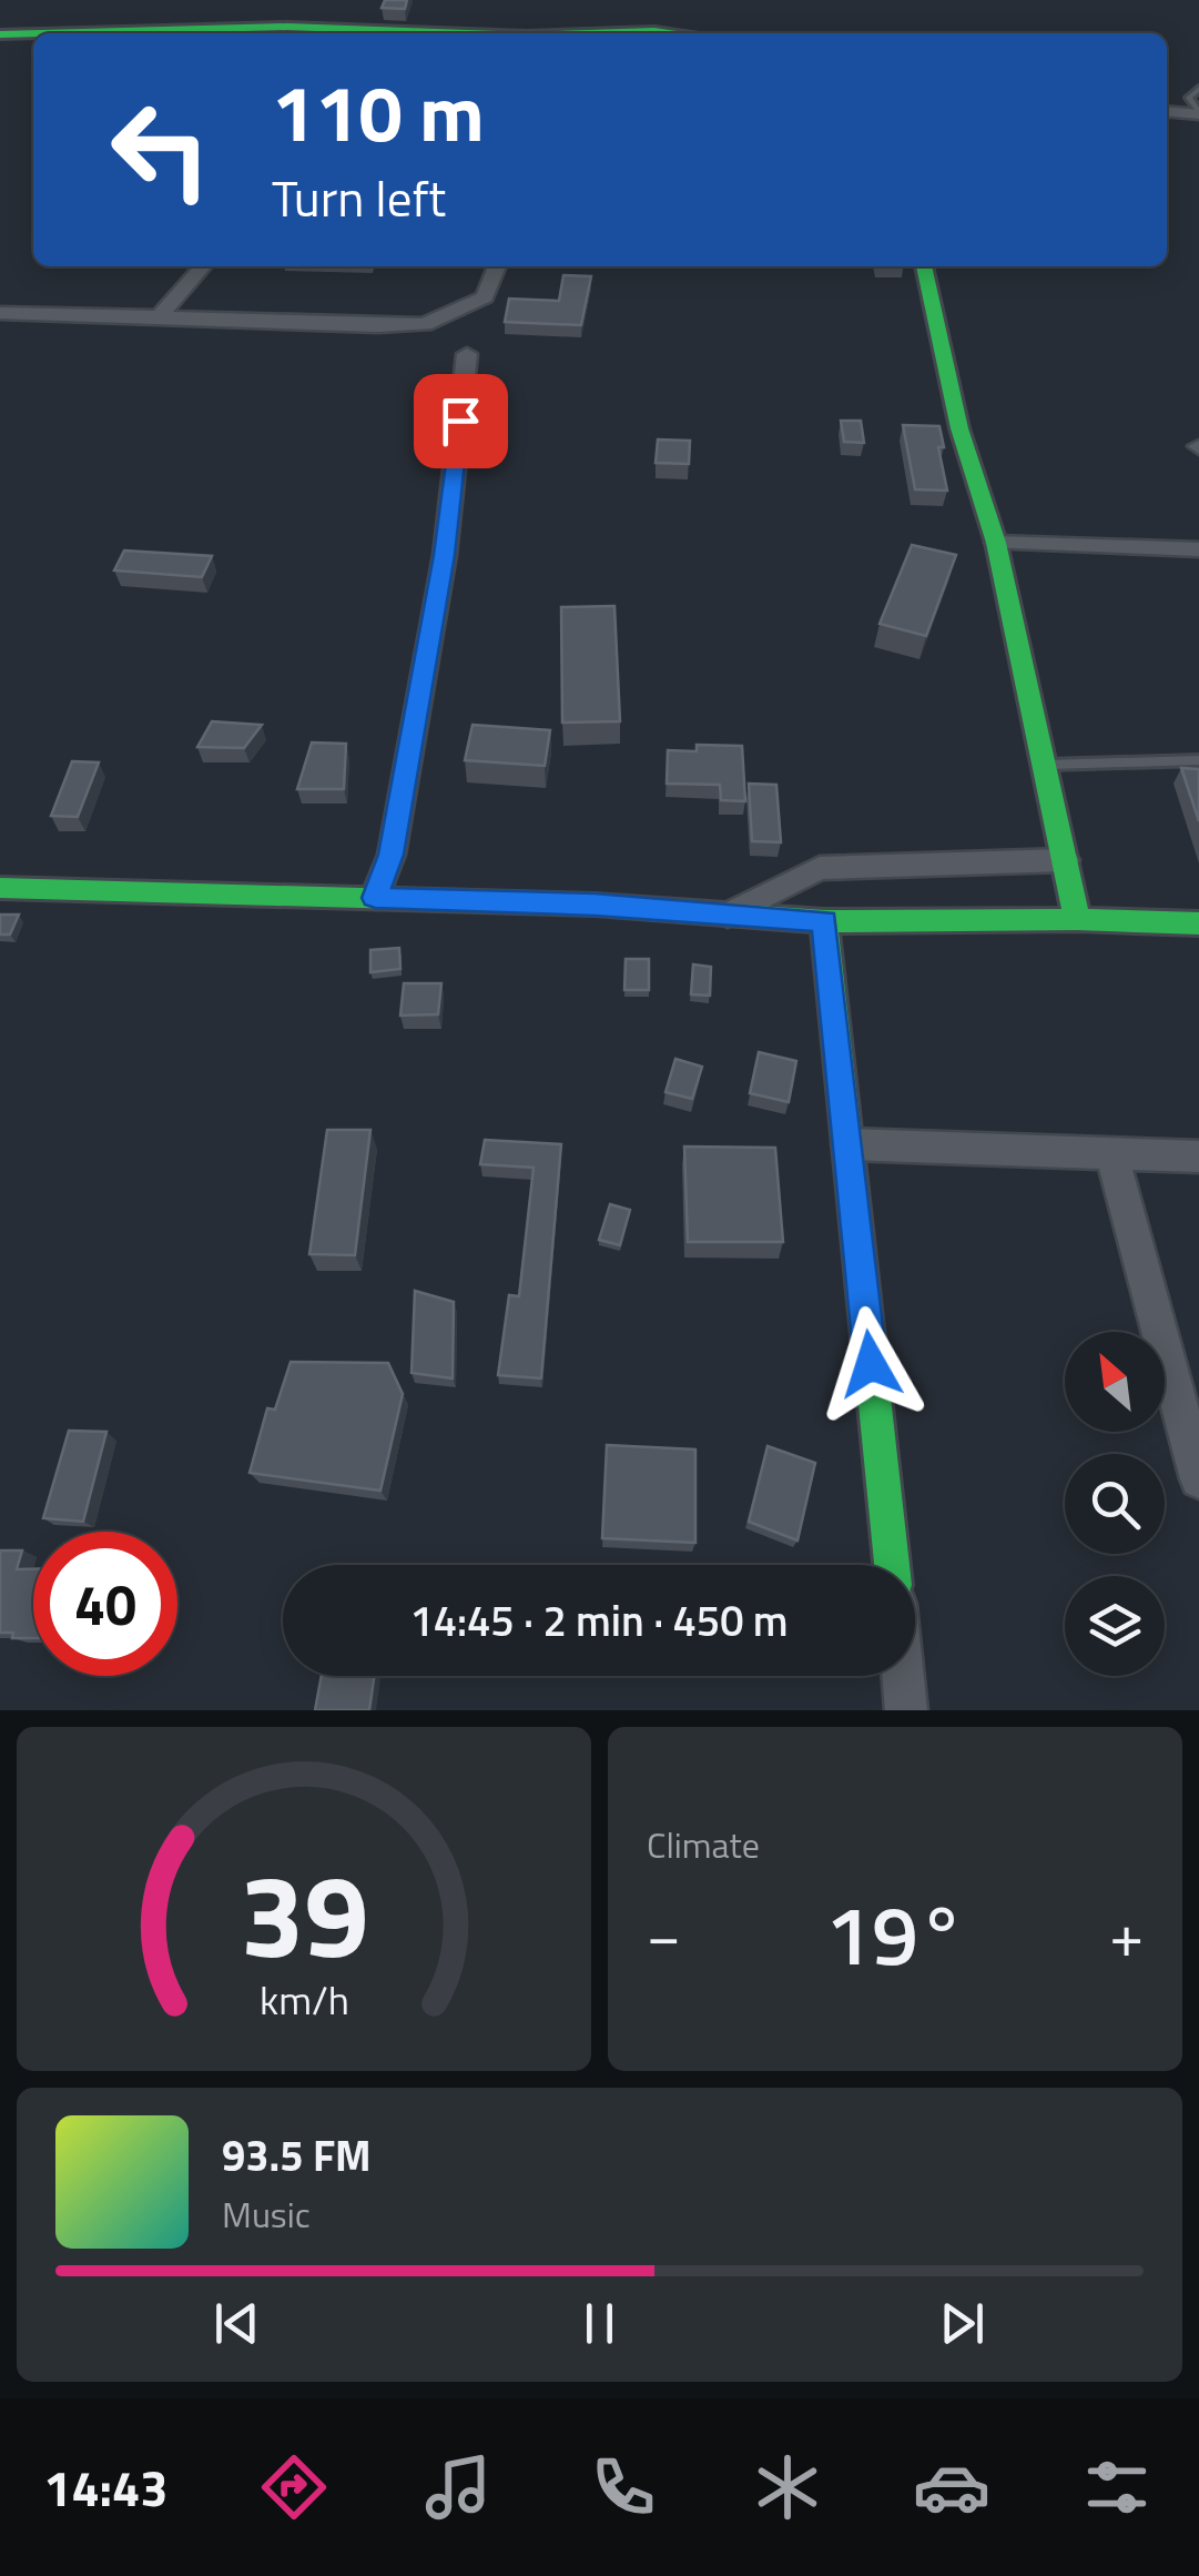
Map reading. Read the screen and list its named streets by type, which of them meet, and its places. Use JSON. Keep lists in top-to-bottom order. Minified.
{"north":"top left","page":{"turn":["110 m","Turn left"],"limit":"40","trip":"14:45 · 2 min · 450 m","tile":"Climate","heat":["−","19°","+"],"song":["93.5 FM","Music"],"tabs":"14:43","gauge":["39","km/h"]}}
